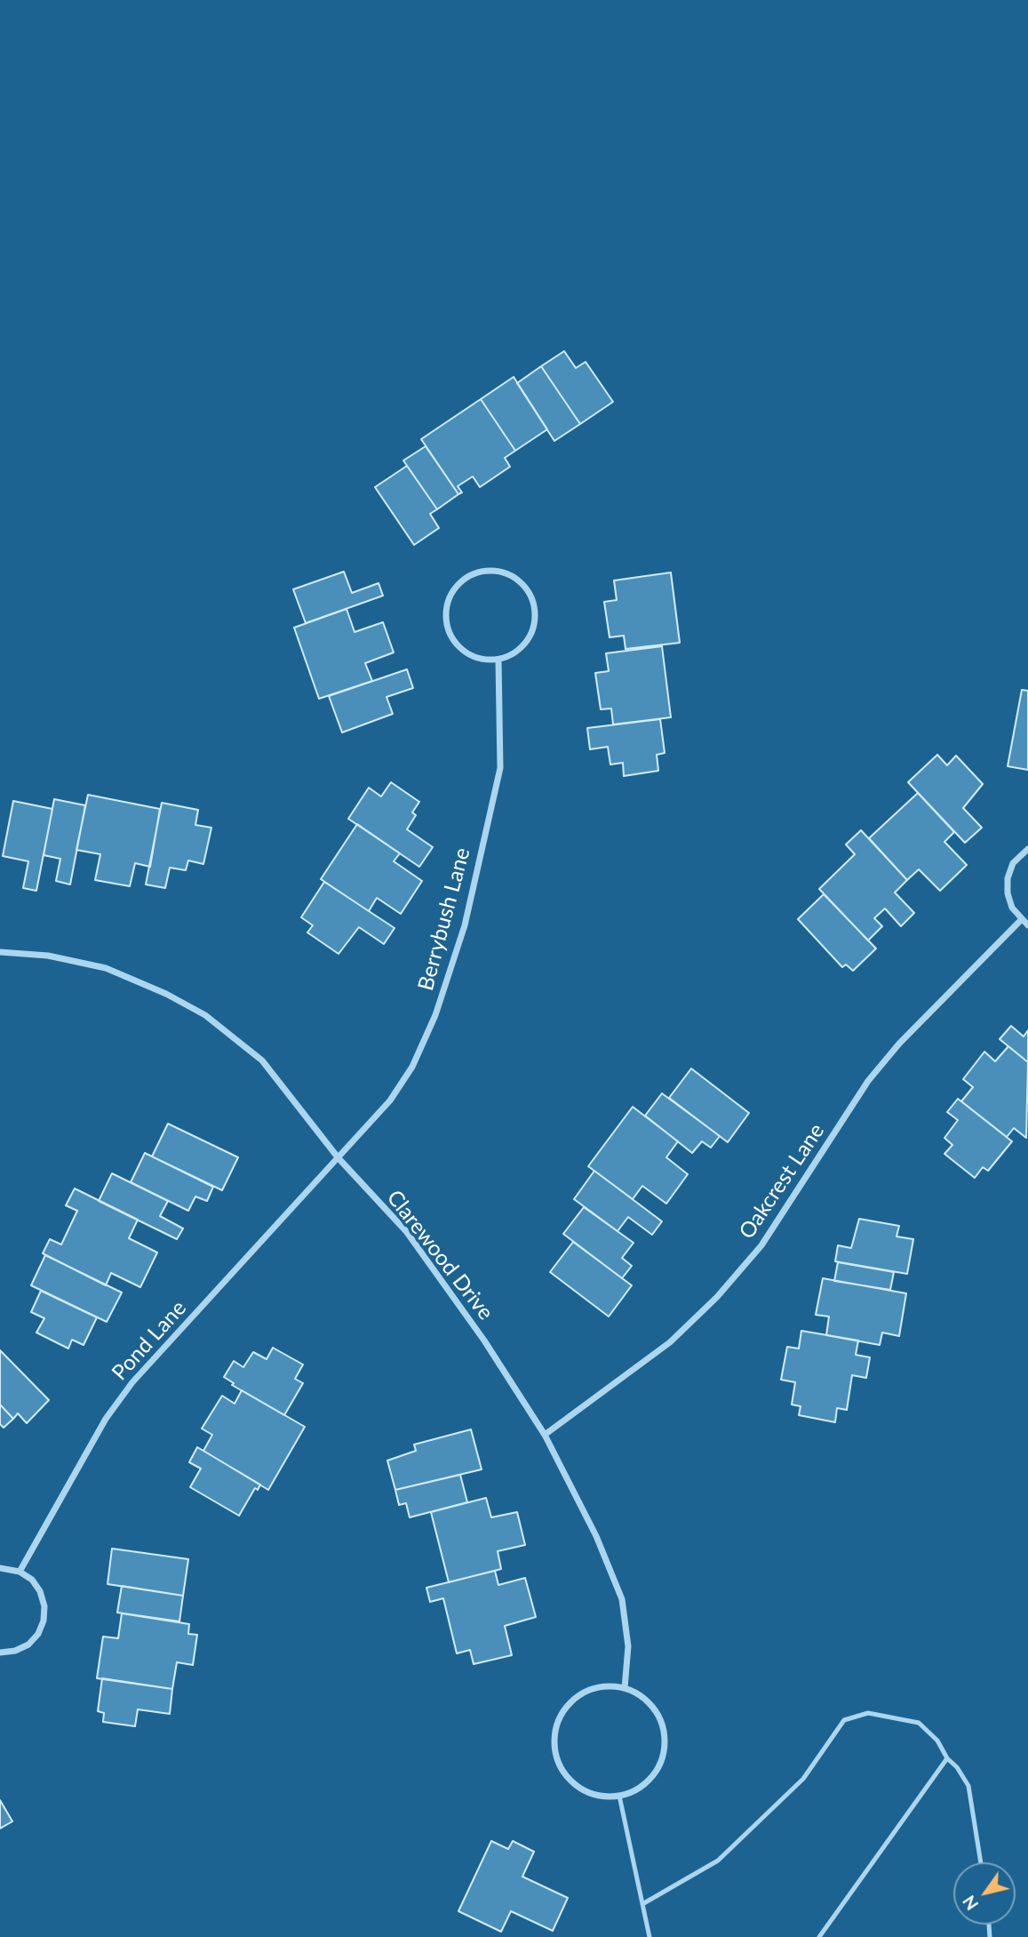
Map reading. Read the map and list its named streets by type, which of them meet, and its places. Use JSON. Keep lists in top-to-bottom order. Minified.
{"streets":{"street":["Berrybush Lane","Oakcrest Lane","Clarewood Drive","Pond Lane"]},"crossings":[["Berrybush Lane","Clarewood Drive"],["Berrybush Lane","Pond Lane"],["Oakcrest Lane","Clarewood Drive"],["Clarewood Drive","Pond Lane"]],"north":"bottom left"}
